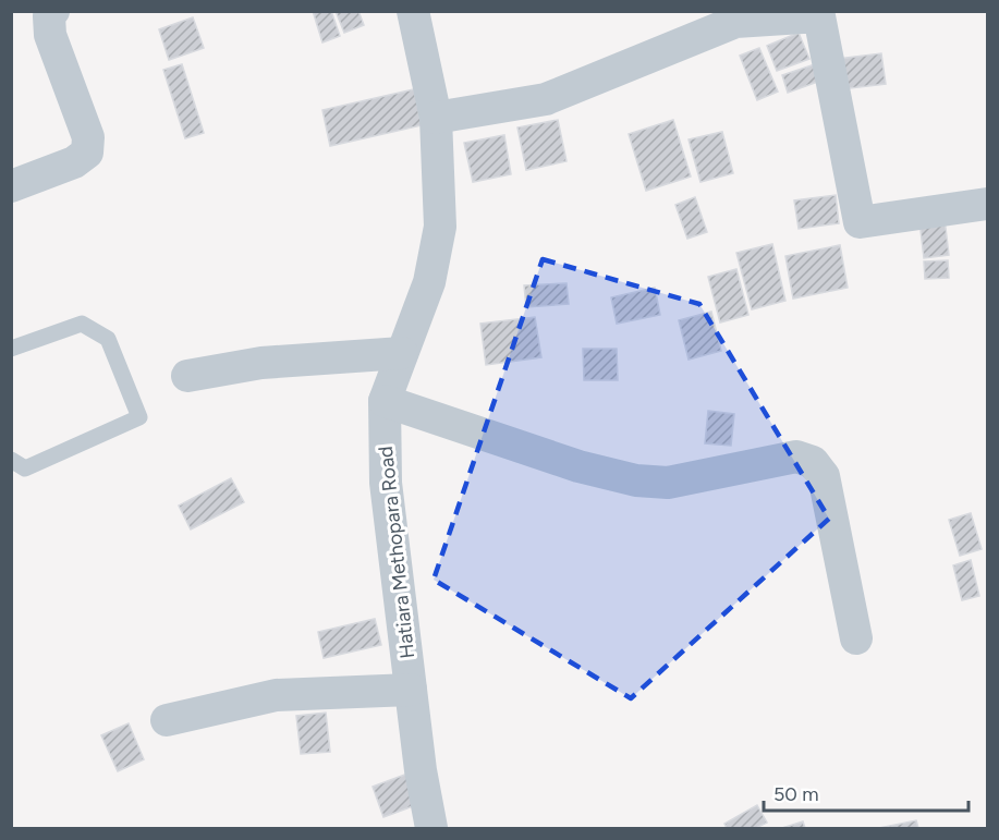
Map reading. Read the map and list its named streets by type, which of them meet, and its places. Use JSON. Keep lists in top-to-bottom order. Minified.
{"streets":{"street":["Hatiara Methopara Road"]},"scale_bar":"50 m"}
